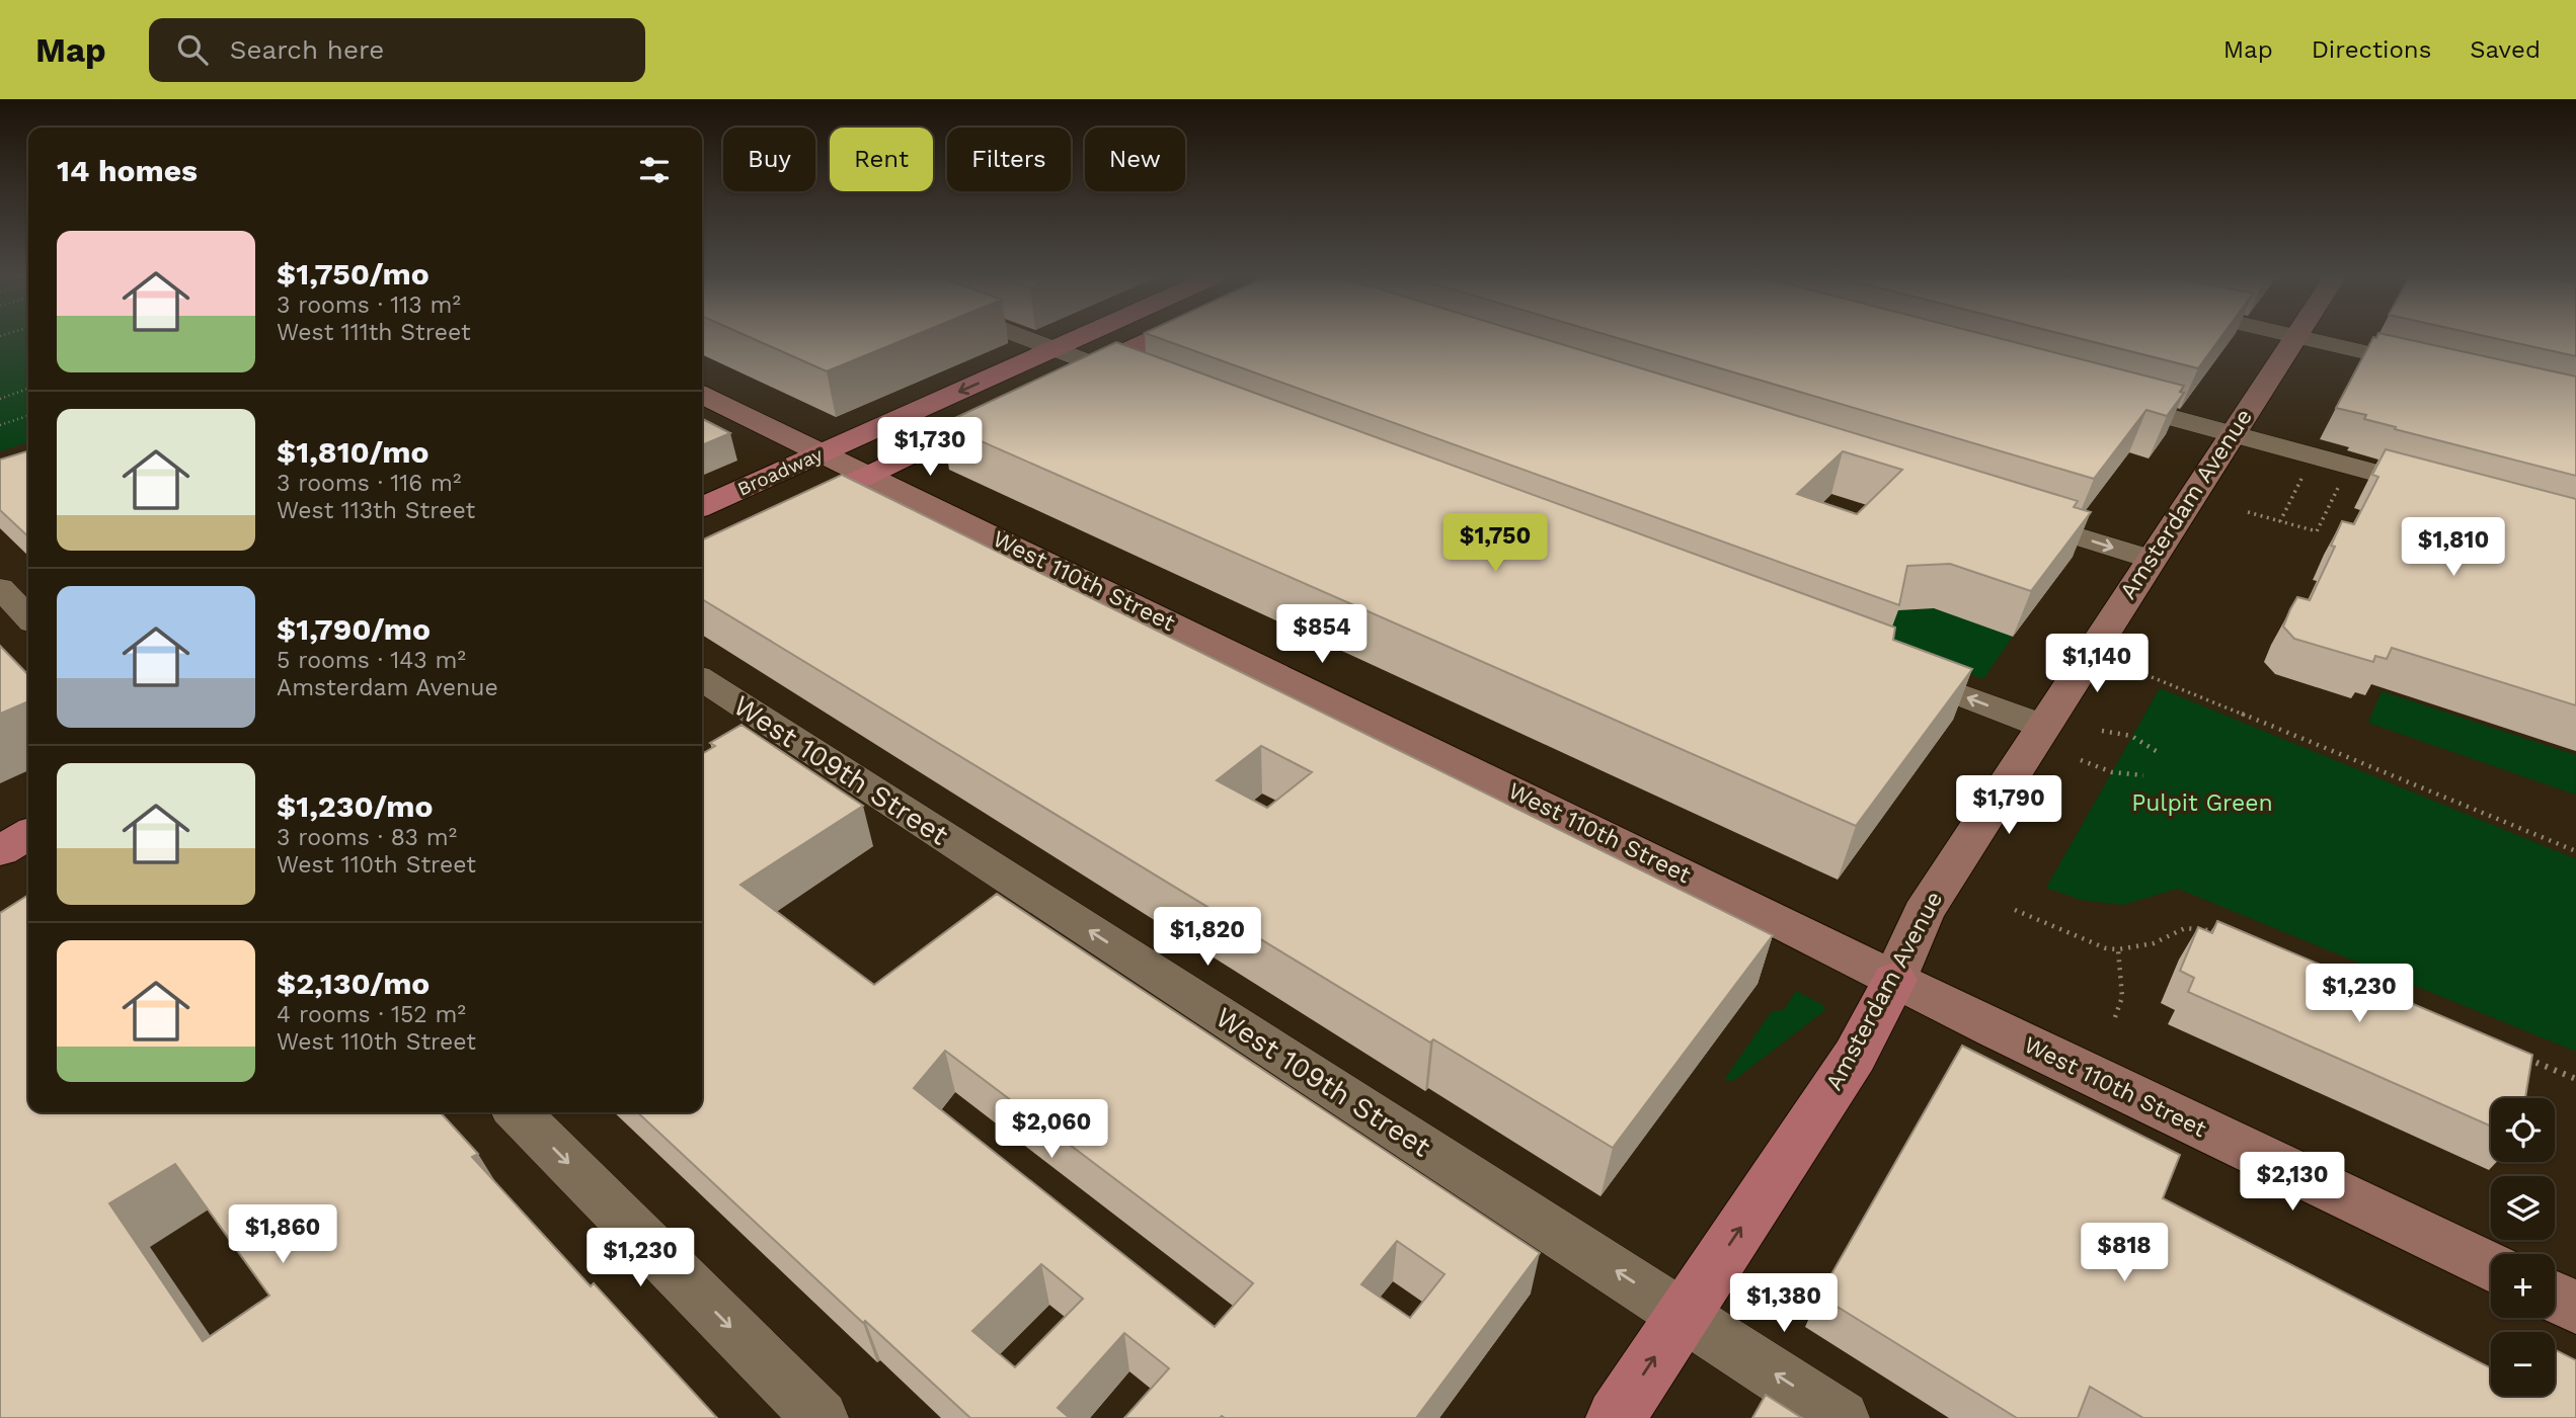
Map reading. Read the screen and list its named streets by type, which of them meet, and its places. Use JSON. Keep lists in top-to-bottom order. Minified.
{"streets":{"main road":["Broadway","Amsterdam Avenue","West 110th Street"],"street":["West 109th Street"]},"crossings":[["Broadway","West 110th Street"],["Amsterdam Avenue","West 110th Street"],["Amsterdam Avenue","West 109th Street"]],"one_way":["Amsterdam Avenue","West 109th Street"],"parks":["Pulpit Green"],"page":{"header":"Map","search":"Search here","nav":["Map","Directions","Saved"],"chip":["Buy","Rent","Filters","New"],"heading":"14 homes","list":[{"name":"$1,750/mo","note":"3 rooms · 113 m² · West 111th Street"},{"name":"$1,810/mo","note":"3 rooms · 116 m² · West 113th Street"},{"name":"$1,790/mo","note":"5 rooms · 143 m² · Amsterdam Avenue"},{"name":"$1,230/mo","note":"3 rooms · 83 m² · West 110th Street"},{"name":"$2,130/mo","note":"4 rooms · 152 m² · West 110th Street"}],"price":["$1,730","$1,750","$1,810","$854","$1,140","$1,790","$1,820","$1,230","$2,060","$2,130","$1,860","$818","$1,230","$1,380"],"map_buttons":["+","−"]}}
